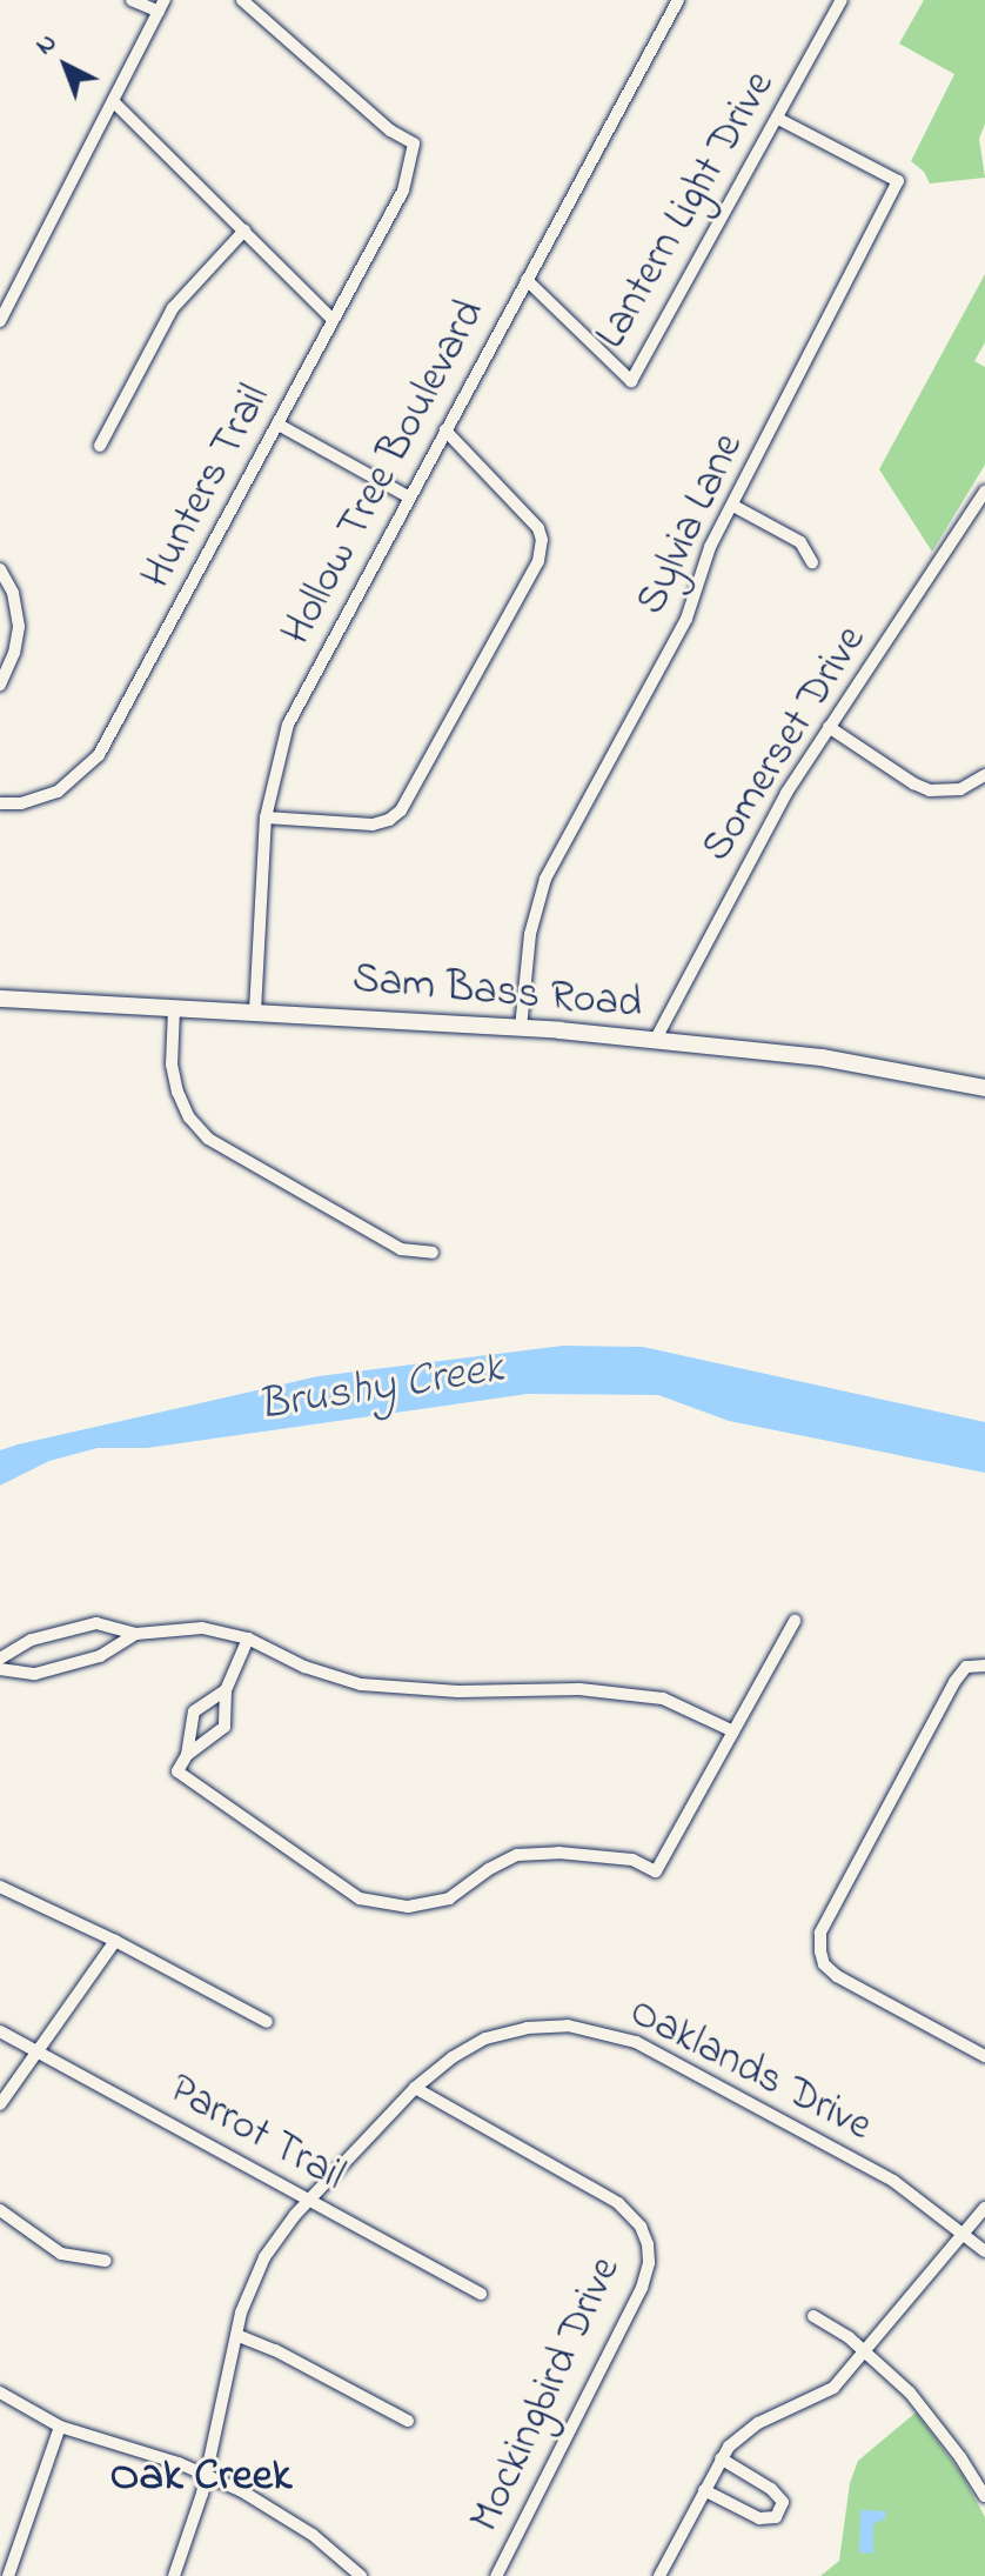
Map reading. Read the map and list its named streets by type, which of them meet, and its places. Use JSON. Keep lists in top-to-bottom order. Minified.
{"streets":{"main road":["Sam Bass Road"],"street":["Lantern Light Drive","Hollow Tree Boulevard","Hunters Trail","Sylvia Lane","Somerset Drive","Oaklands Drive","Parrot Trail","Mockingbird Drive"]},"crossings":[["Lantern Light Drive","Hollow Tree Boulevard"],["Lantern Light Drive","Sylvia Lane"],["Hollow Tree Boulevard","Sam Bass Road"],["Sylvia Lane","Sam Bass Road"],["Somerset Drive","Sam Bass Road"],["Oaklands Drive","Parrot Trail"],["Oaklands Drive","Mockingbird Drive"]],"districts":["Oak Creek"],"water":["Brushy Creek"],"north":"top left"}
